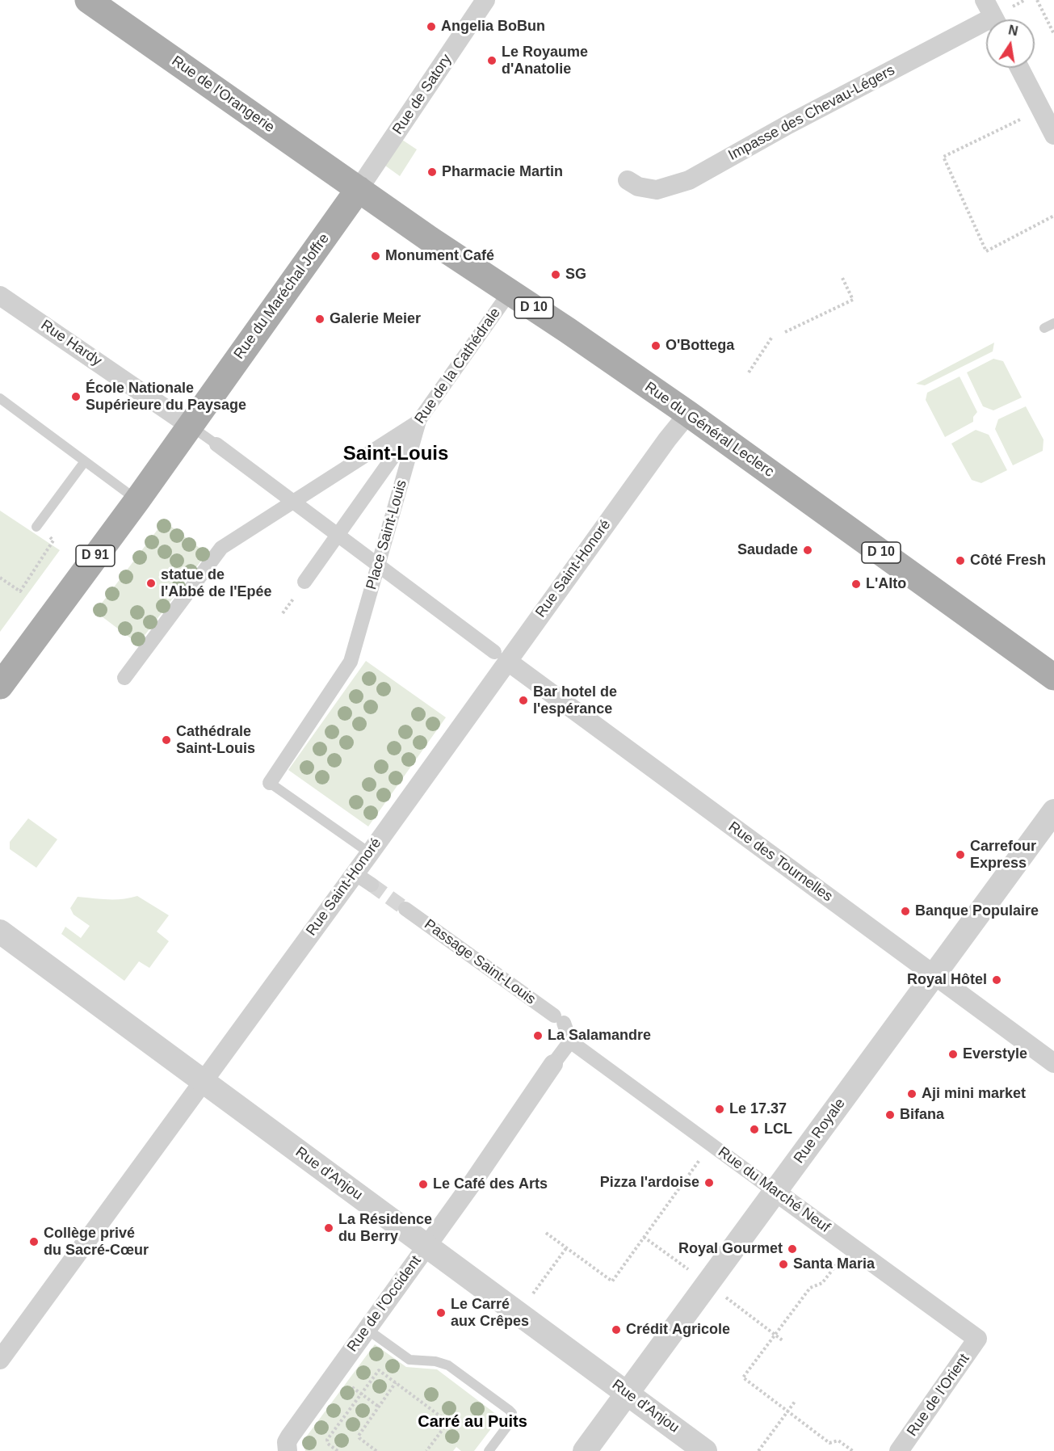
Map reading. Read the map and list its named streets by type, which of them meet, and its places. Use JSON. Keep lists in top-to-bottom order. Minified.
{"streets":{"main road":["Rue de l'Orangerie","Rue du Maréchal Joffre","D 10","Rue du Général Leclerc","D 91"],"street":["Rue de Satory","Impasse des Chevau-Légers","Rue Hardy","Rue de la Cathédrale","Place Saint-Louis","Rue Saint-Honoré","Rue des Tournelles","Passage Saint-Louis","Rue Royale","Rue d'Anjou","Rue du Marché Neuf","Rue de l'Occident","Rue de l'Orient"]},"crossings":[["Rue de l'Orangerie","Rue de Satory"],["Rue de l'Orangerie","Rue du Maréchal Joffre"],["Rue de l'Orangerie","Rue du Général Leclerc"],["Rue de Satory","Rue du Maréchal Joffre"],["Rue de Satory","Rue du Général Leclerc"],["Rue du Maréchal Joffre","Rue Hardy"],["Rue du Maréchal Joffre","Rue du Général Leclerc"],["Rue de la Cathédrale","Rue du Général Leclerc"],["Rue de la Cathédrale","Place Saint-Louis"],["Rue du Général Leclerc","Rue Saint-Honoré"],["Place Saint-Louis","Rue Saint-Honoré"],["Rue Saint-Honoré","Rue des Tournelles"],["Rue Saint-Honoré","Rue d'Anjou"],["Rue des Tournelles","Rue Royale"],["Passage Saint-Louis","Rue du Marché Neuf"],["Passage Saint-Louis","Rue de l'Occident"],["Rue Royale","Rue d'Anjou"],["Rue Royale","Rue du Marché Neuf"],["Rue d'Anjou","Rue de l'Occident"],["Rue du Marché Neuf","Rue de l'Occident"],["Rue du Marché Neuf","Rue de l'Orient"]],"districts":["Saint-Louis","Carré au Puits"],"places":["Angelia BoBun","Le Royaume d'Anatolie","Pharmacie Martin","Monument Café","SG","Galerie Meier","O'Bottega","École Nationale Supérieure du Paysage","Saudade","Côté Fresh","statue de l'Abbé de l'Epée","L'Alto","Bar hotel de l'espérance","Cathédrale Saint-Louis","Carrefour Express","Banque Populaire","Royal Hôtel","La Salamandre","Everstyle","Aji mini market","Le 17.37","Bifana","LCL","Pizza l'ardoise","Le Café des Arts","La Résidence du Berry","Collège privé du Sacré-Cœur","Royal Gourmet","Santa Maria","Le Carré aux Crêpes","Crédit Agricole"],"north":"top"}
